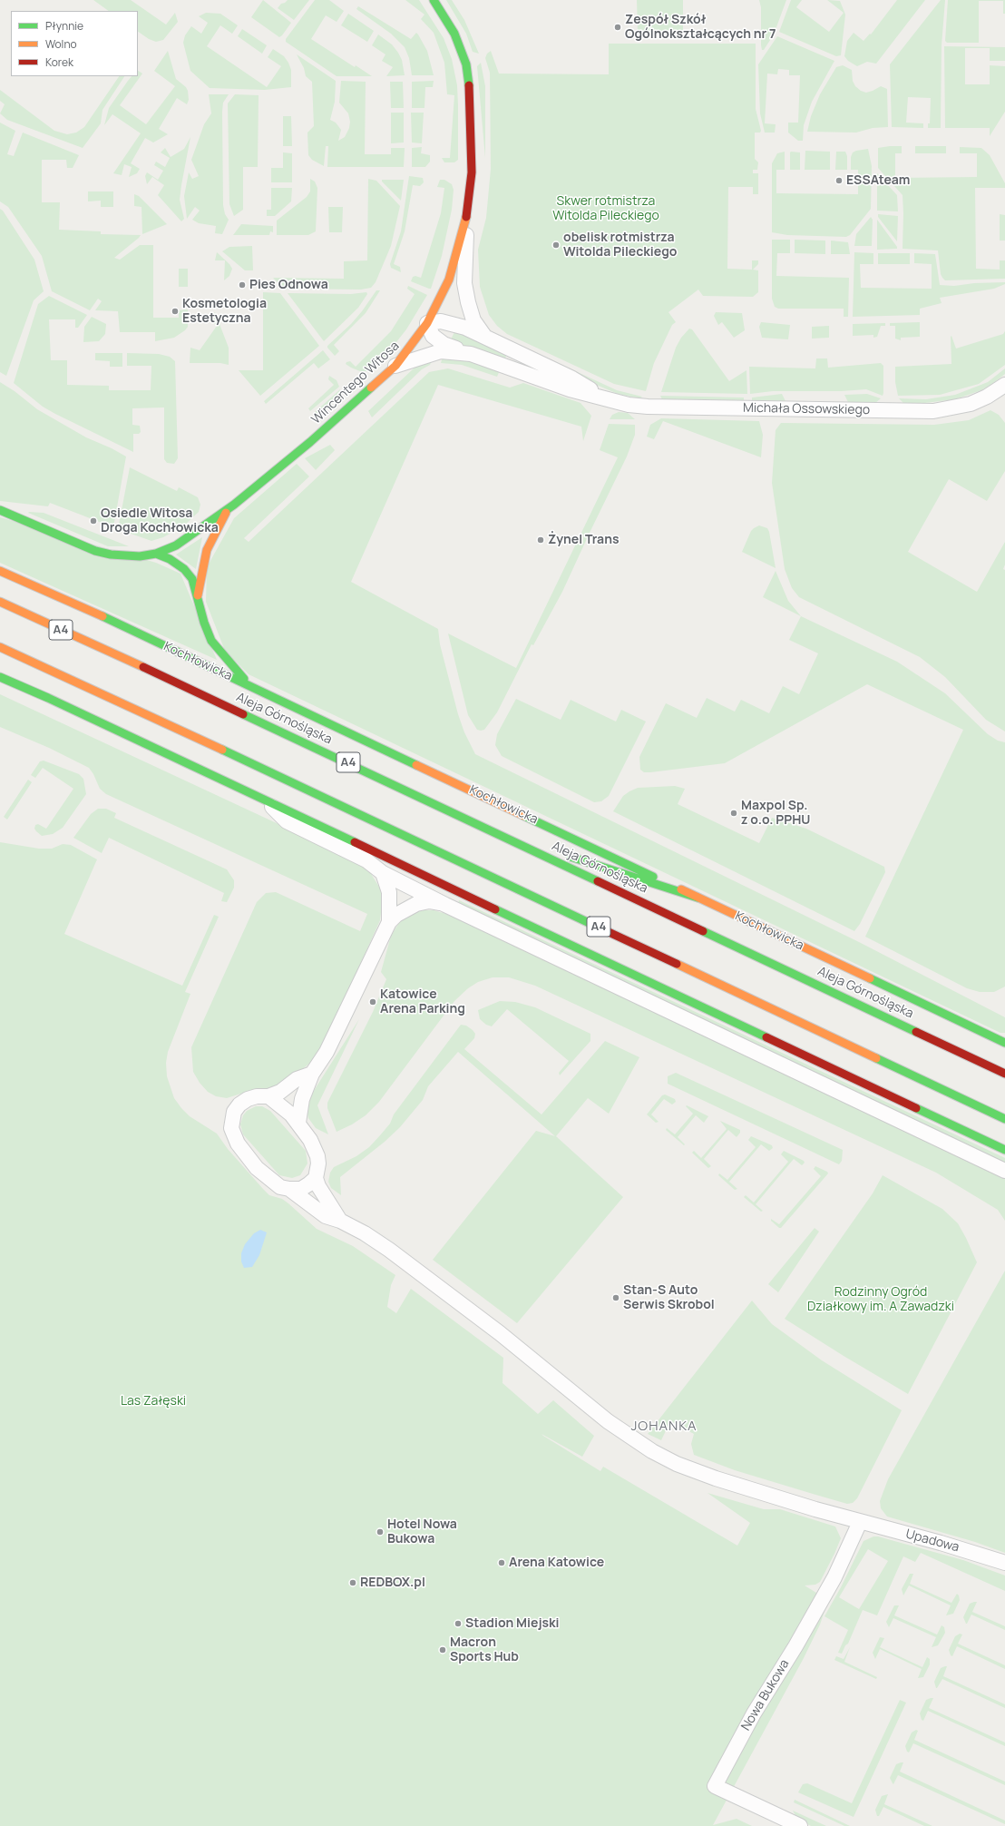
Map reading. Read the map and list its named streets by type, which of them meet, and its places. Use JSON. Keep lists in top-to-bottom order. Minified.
{"streets":{"main road":["Wincentego Witosa","A4","Kochłowicka","Aleja Górnośląska"],"street":["Michała Ossowskiego","Upadowa","Nowa Bukowa"]},"crossings":[["Upadowa","Nowa Bukowa"]],"districts":["JOHANKA"],"parks":["Skwer rotmistrza Witolda Pileckiego","Rodzinny Ogród Działkowy im. A Zawadzki","Las Załęski"],"places":["Zespół Szkół Ogólnokształcących nr 7","ESSAteam","obelisk rotmistrza Witolda Pileckiego","Pies Odnowa","Kosmetologia Estetyczna","Osiedle Witosa Droga Kochłowicka","Żynel Trans","Maxpol Sp. z o.o. PPHU","Katowice Arena Parking","Stan-S Auto Serwis Skrobol","Hotel Nowa Bukowa","Arena Katowice","REDBOX.pl","Stadion Miejski","Macron Sports Hub"],"legend":["Płynnie","Wolno","Korek"]}
